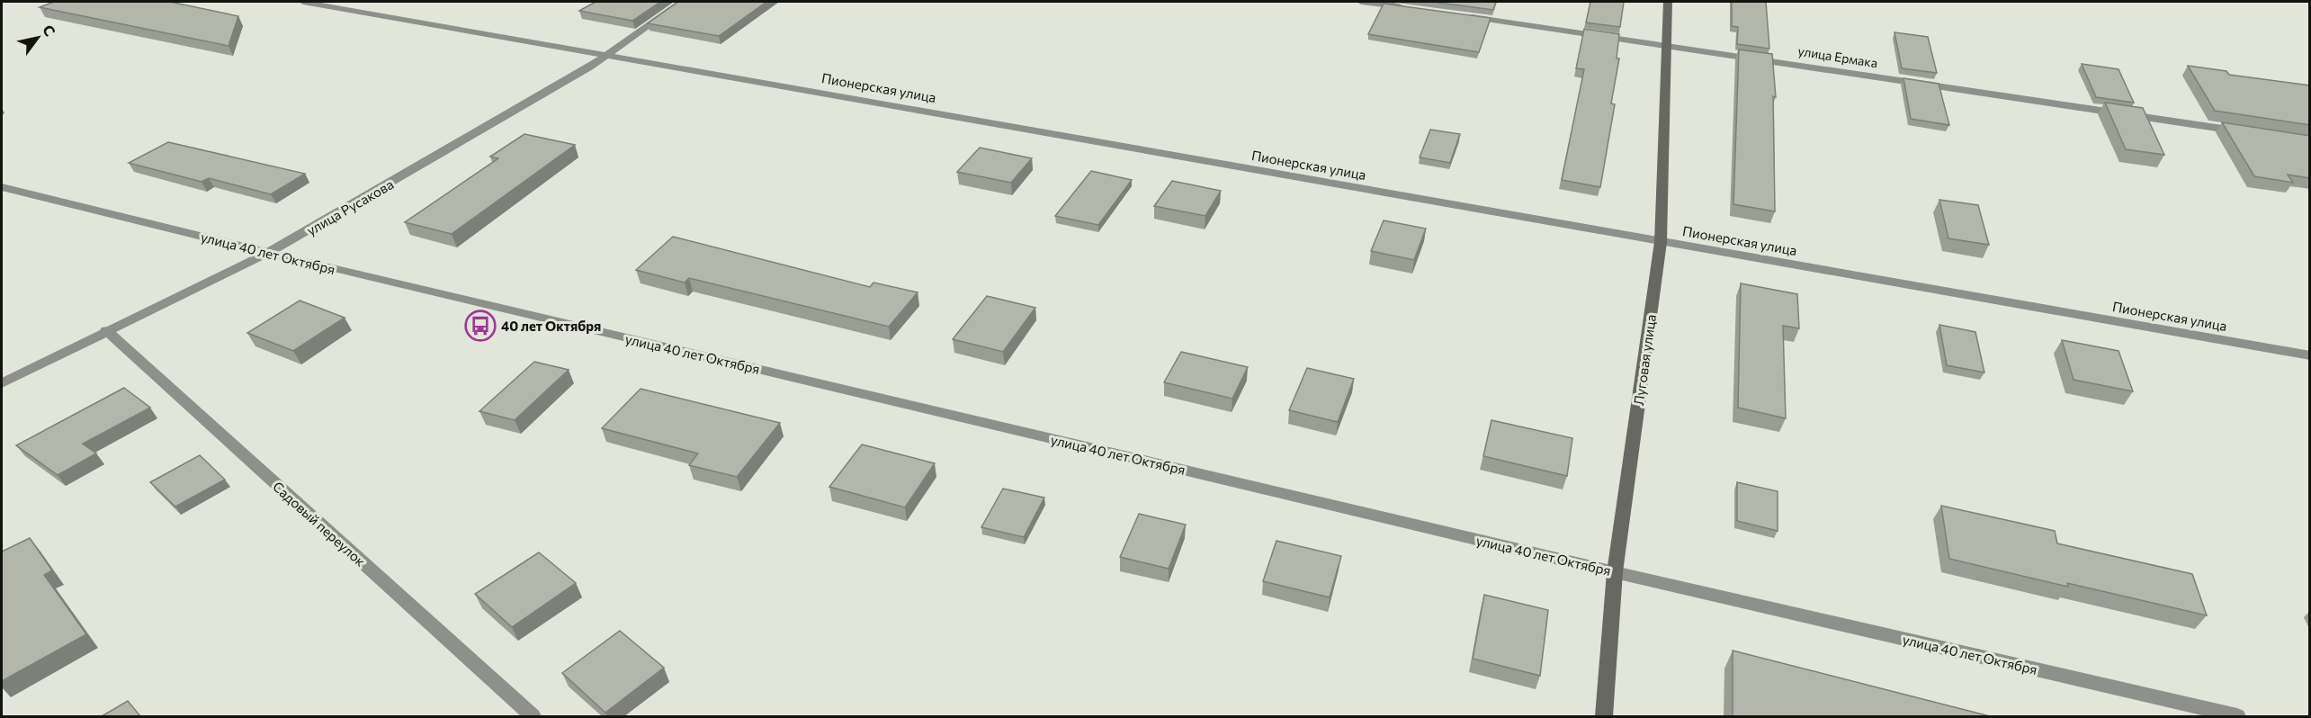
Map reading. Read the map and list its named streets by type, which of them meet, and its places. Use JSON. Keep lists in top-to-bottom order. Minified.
{"streets":{"street":["улица Ермака","Пионерская улица","улица Русакова","улица 40 лет Октября","Луговая улица","Садовый переулок"]},"crossings":[["улица Ермака","Луговая улица"],["Пионерская улица","улица Русакова"],["Пионерская улица","Луговая улица"],["улица Русакова","улица 40 лет Октября"],["улица Русакова","Садовый переулок"],["улица 40 лет Октября","Луговая улица"]],"places":{"bus stop":["40 лет Октября"]},"north":"top right"}
